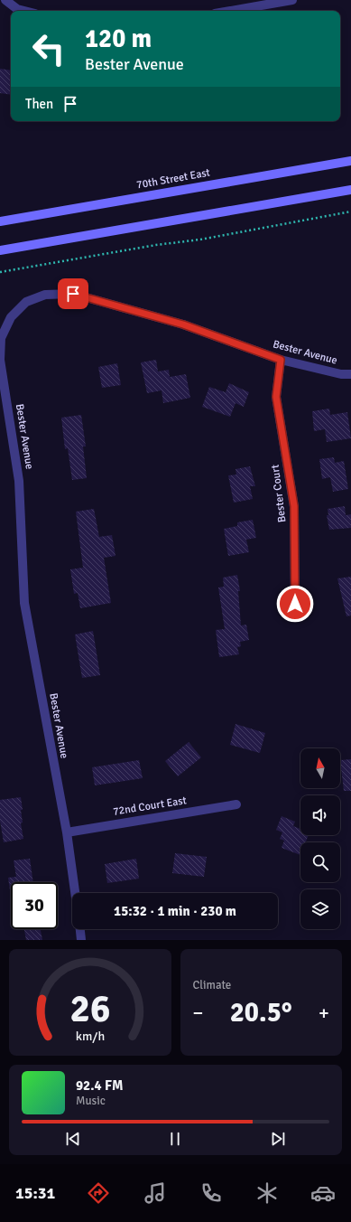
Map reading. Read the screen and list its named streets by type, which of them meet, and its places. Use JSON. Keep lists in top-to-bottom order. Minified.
{"streets":{"main road":["70th Street East"],"street":["Bester Avenue","Bester Court","72nd Court East"]},"crossings":[["Bester Avenue","Bester Court"],["Bester Avenue","72nd Court East"]],"north":"top","page":{"turn":["120 m","Bester Avenue"],"then":"Then","limit":"30","trip":"15:32 · 1 min · 230 m","tile":"Climate","heat":["−","20.5°","+"],"song":["92.4 FM","Music"],"tabs":"15:31","gauge":["26","km/h"]}}
